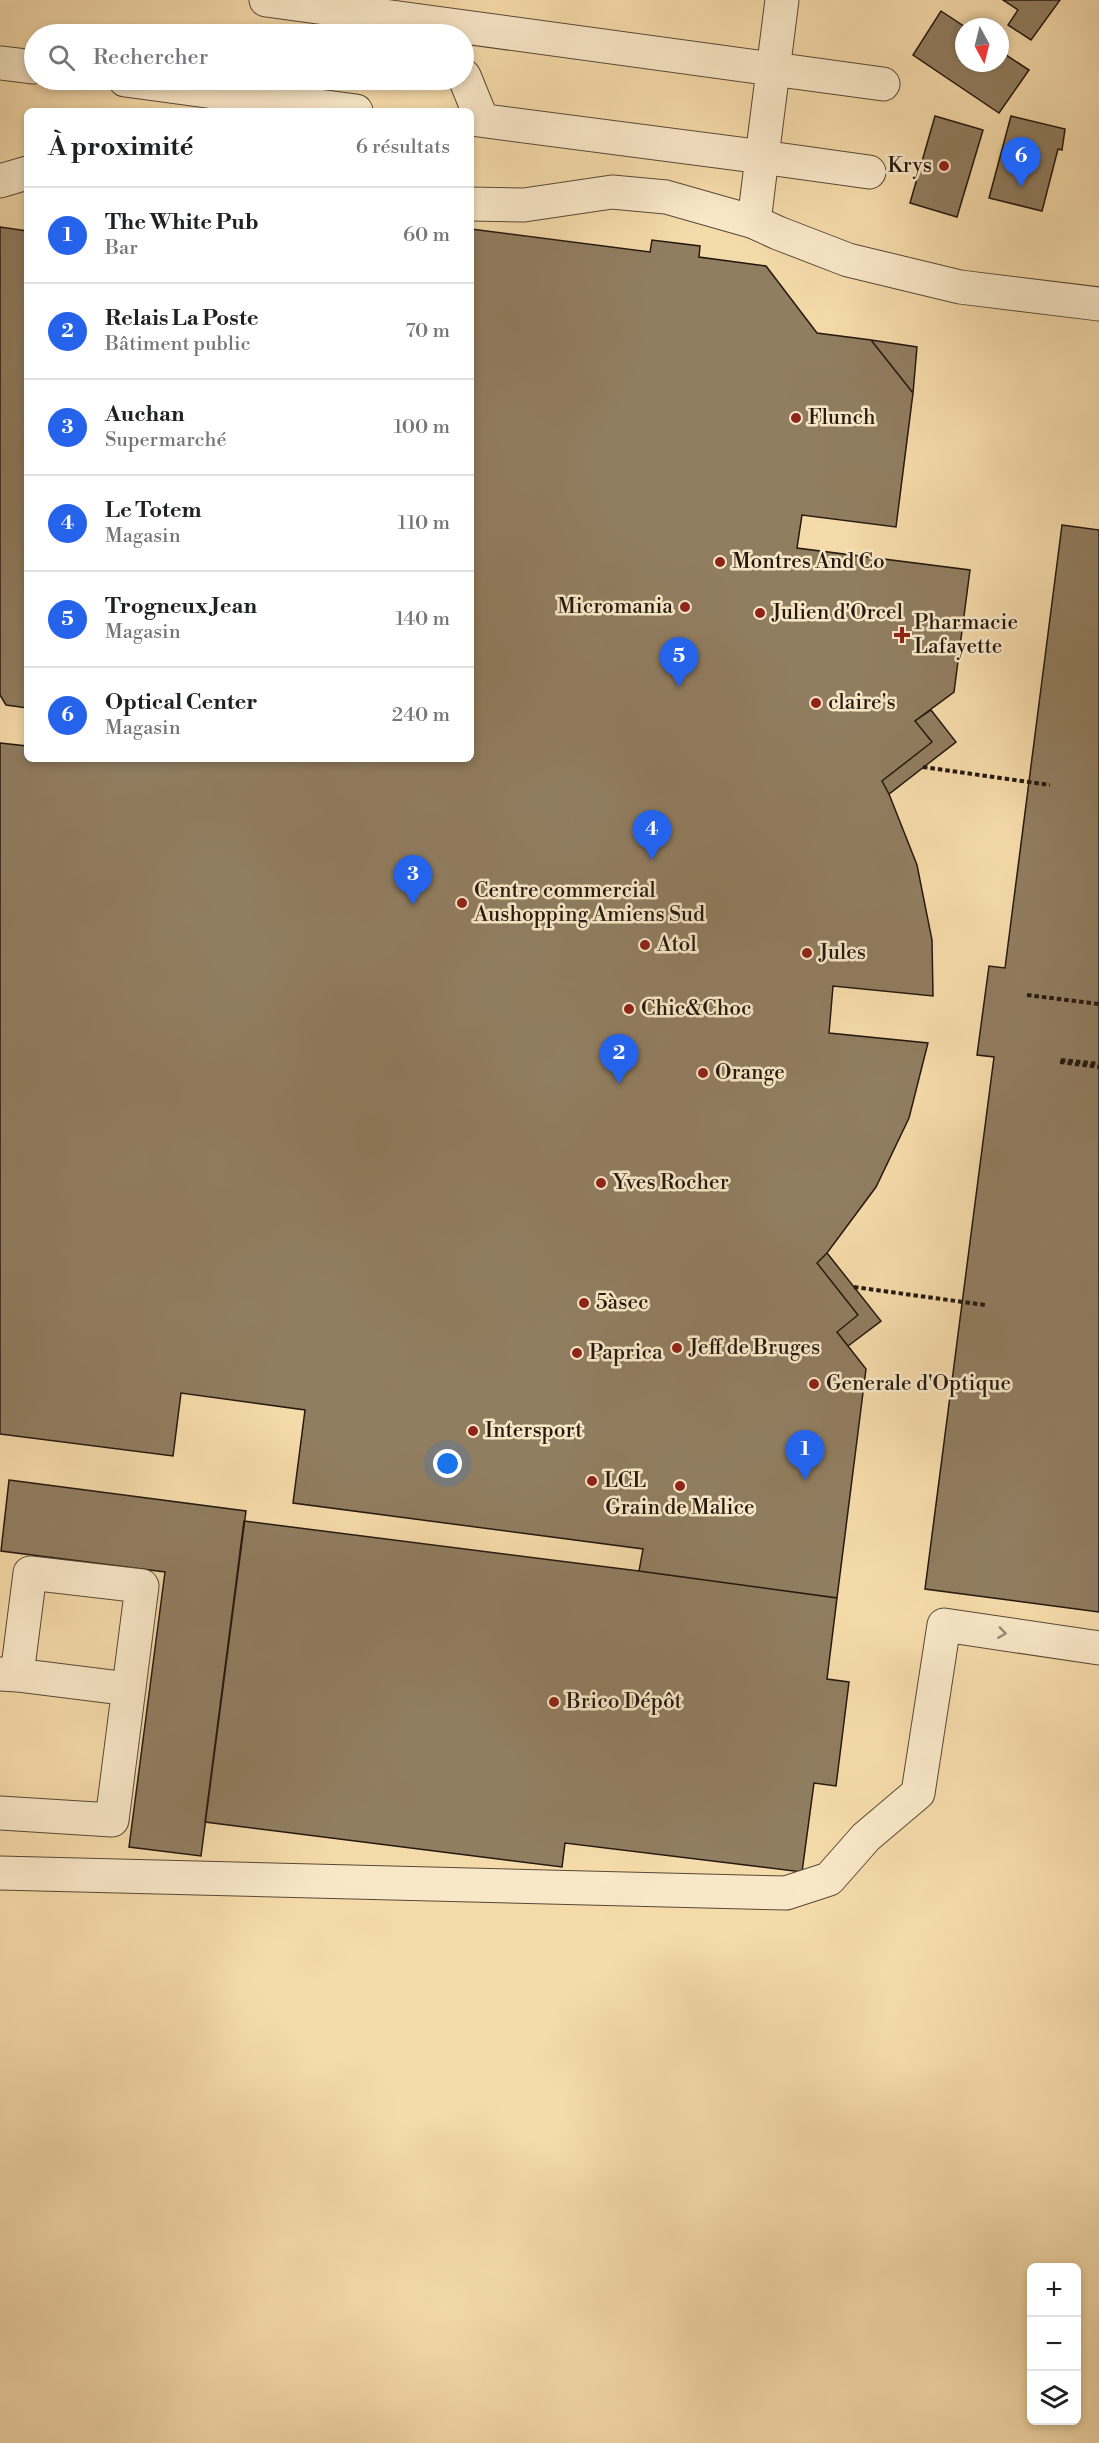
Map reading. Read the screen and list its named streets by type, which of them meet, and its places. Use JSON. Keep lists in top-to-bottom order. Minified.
{"places":{"other":["Krys","Flunch","Montres And Co","Micromania","Julien d'Orcel","claire's","Centre commercial Aushopping Amiens Sud","Atol","Jules","Chic&Choc","Orange","Yves Rocher","5àsec","Jeff de Bruges","Paprica","Generale d'Optique","Intersport","LCL","Grain de Malice","Brico Dépôt"],"health":["Pharmacie Lafayette"]},"north":"bottom","page":{"search":"Rechercher","heading":["À proximité","6 résultats"],"pins":["6","5","4","3","2","1"],"list":[{"mark":"1","name":"The White Pub","note":"Bar","value":"60 m"},{"mark":"2","name":"Relais La Poste","note":"Bâtiment public","value":"70 m"},{"mark":"3","name":"Auchan","note":"Supermarché","value":"100 m"},{"mark":"4","name":"Le Totem","note":"Magasin","value":"110 m"},{"mark":"5","name":"Trogneux Jean","note":"Magasin","value":"140 m"},{"mark":"6","name":"Optical Center","note":"Magasin","value":"240 m"}],"map_buttons":["+","−"]}}
